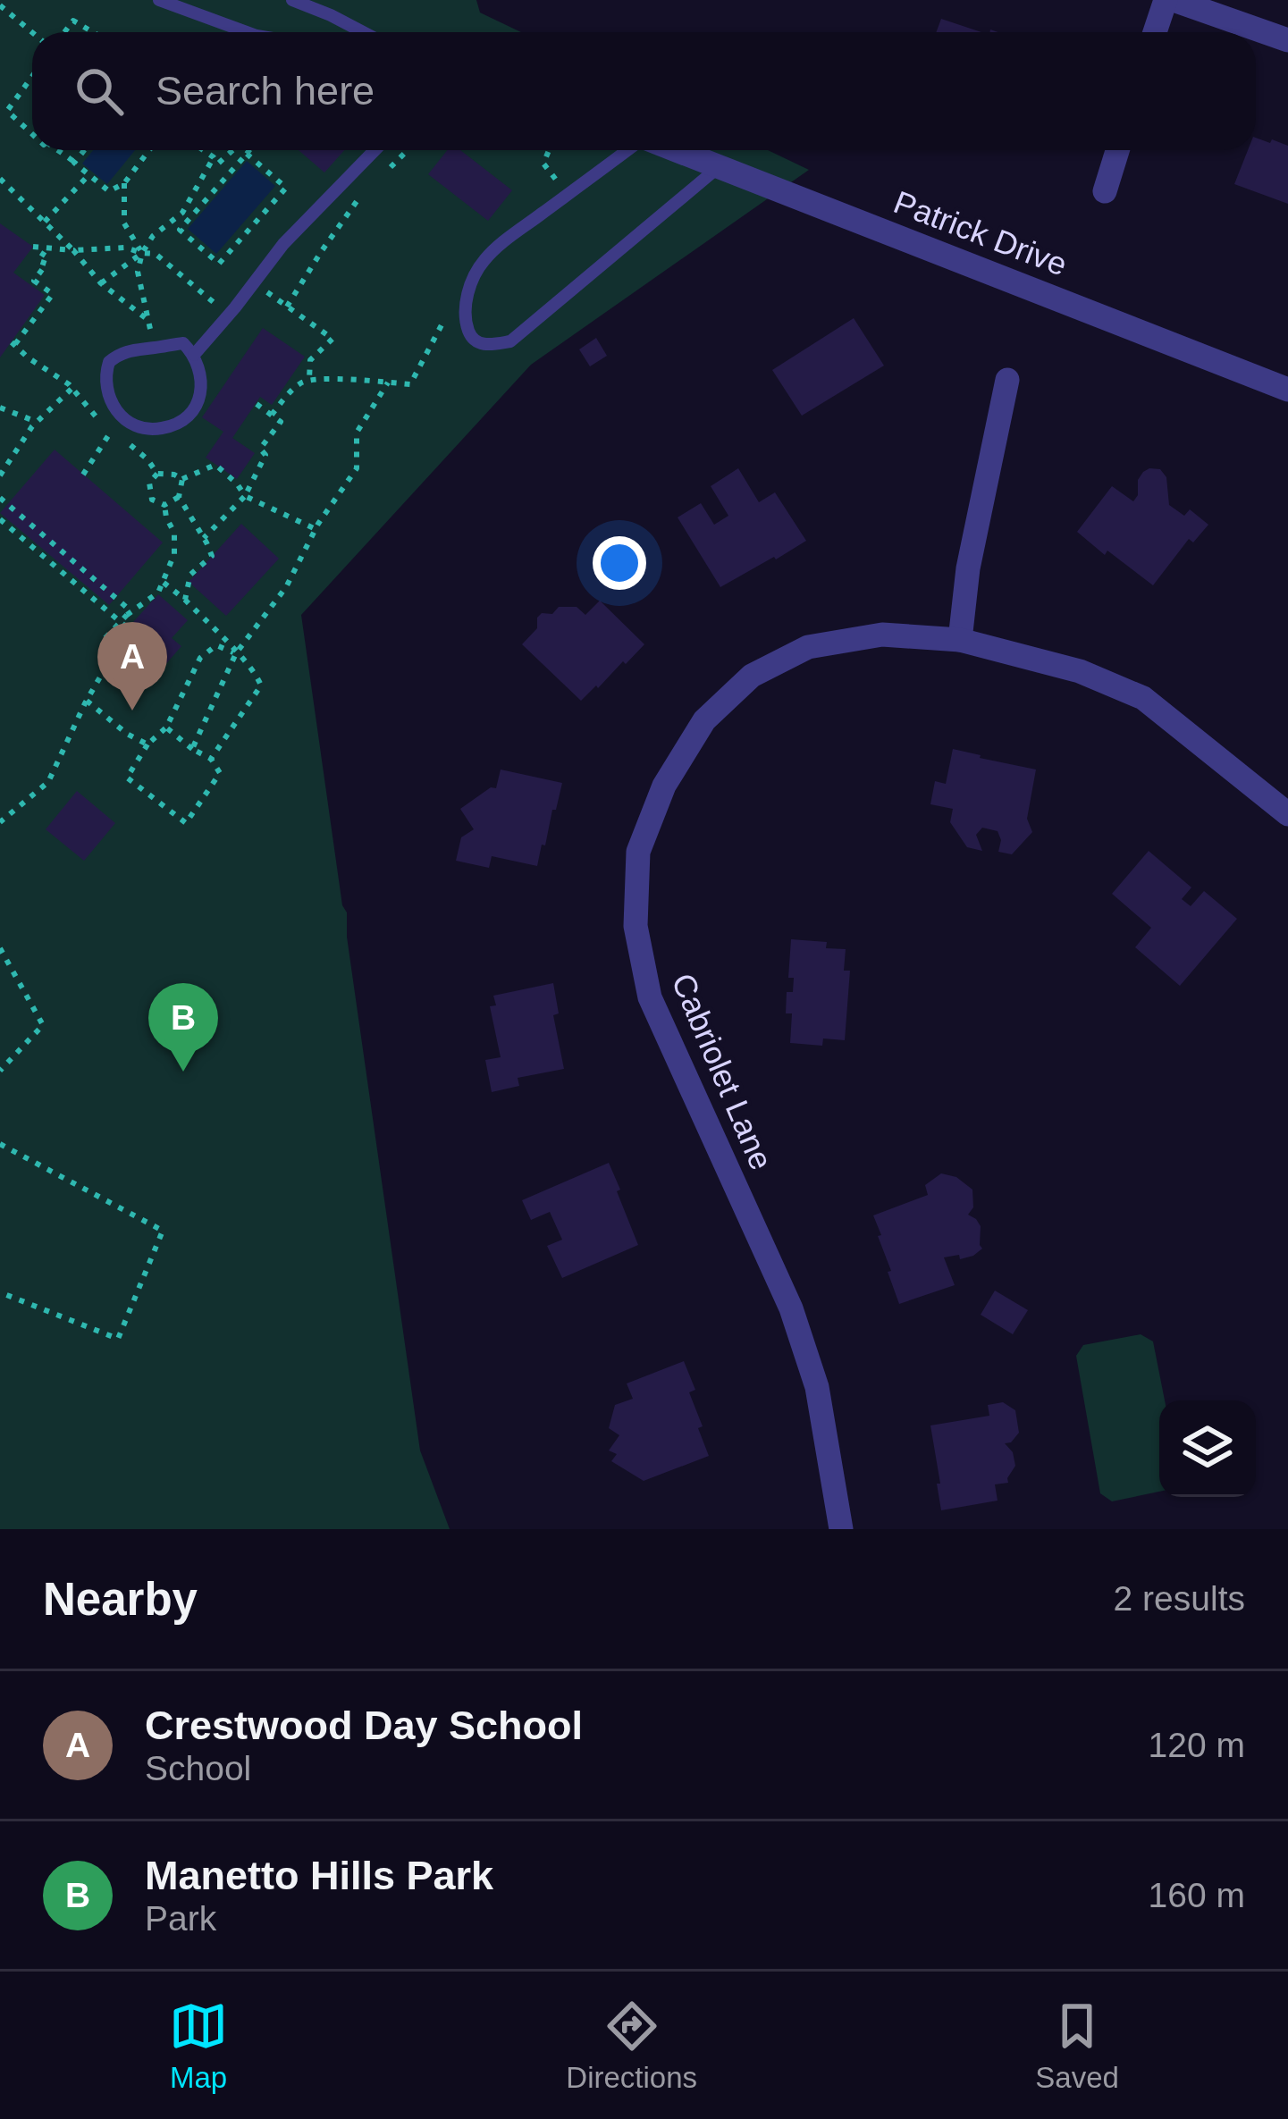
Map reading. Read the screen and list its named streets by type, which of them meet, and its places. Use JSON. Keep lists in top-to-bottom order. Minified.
{"streets":{"street":["Patrick Drive","Cabriolet Lane"]},"page":{"search":"Search here","pins":["A","B"],"heading":["Nearby","2 results"],"list":[{"mark":"A","name":"Crestwood Day School","note":"School","value":"120 m"},{"mark":"B","name":"Manetto Hills Park","note":"Park","value":"160 m"}],"nav":["Map","Directions","Saved"]}}
